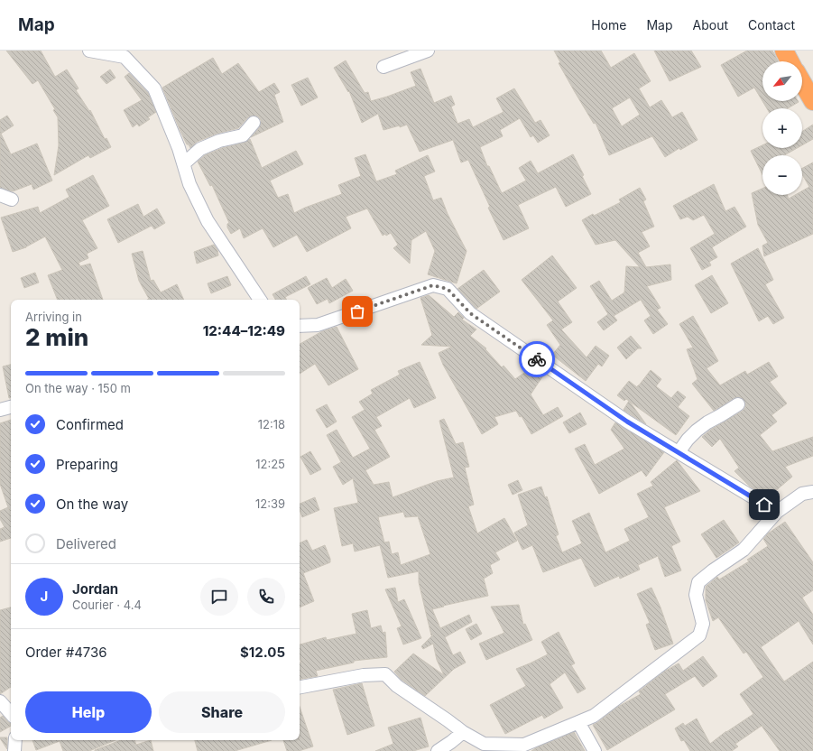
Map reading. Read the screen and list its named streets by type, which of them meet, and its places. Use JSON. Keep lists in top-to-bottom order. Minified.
{"north":"bottom left","page":{"header":"Map","nav":["Home","Map","About","Contact"],"map_buttons":["+","−"],"heading":["2 min","Arriving in","12:44–12:49"],"panel":["Jordan","Courier · 4.4","Order #4736","$12.05"],"bar":"On the way · 150 m","list":[["Confirmed","12:18"],["Preparing","12:25"],["On the way","12:39"],"Delivered"],"round":"J","buttons":["Help","Share"]}}
